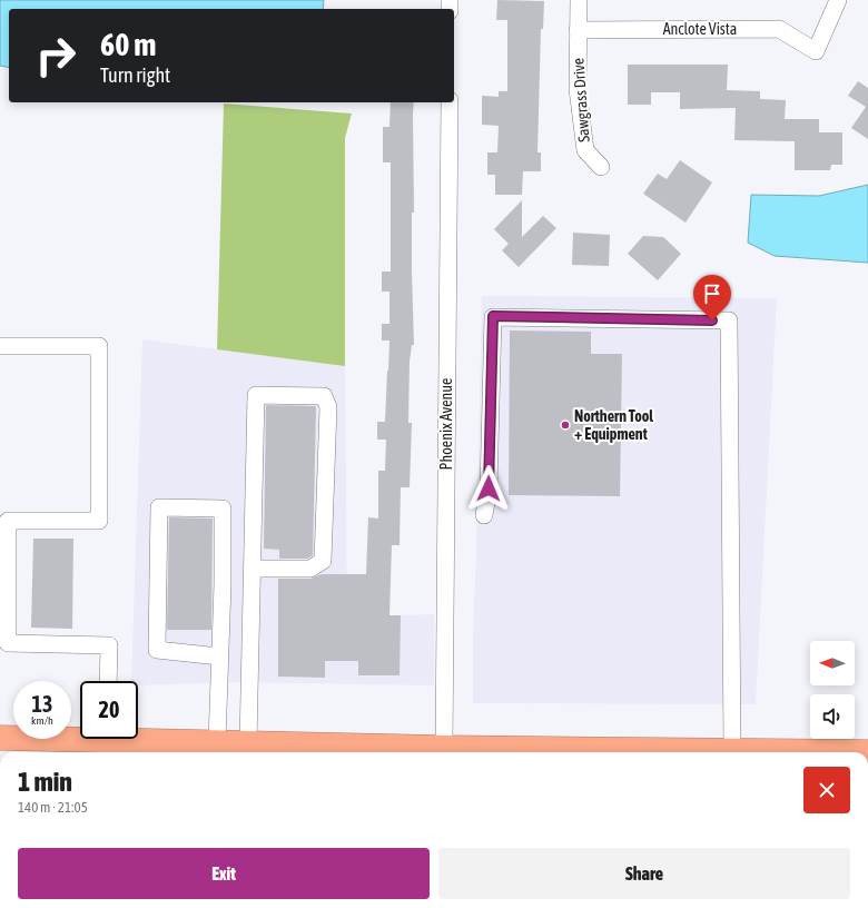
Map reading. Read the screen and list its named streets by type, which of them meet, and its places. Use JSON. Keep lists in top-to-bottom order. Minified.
{"streets":{"street":["Anclote Vista","Sawgrass Drive","Phoenix Avenue"]},"crossings":[["Anclote Vista","Sawgrass Drive"]],"places":["Northern Tool + Equipment"],"north":"left","page":{"turn":["60 m","Turn right"],"speed":"13 km/h","limit":"20","heading":["1 min","140 m · 21:05"],"buttons":["Exit","Share"]}}
